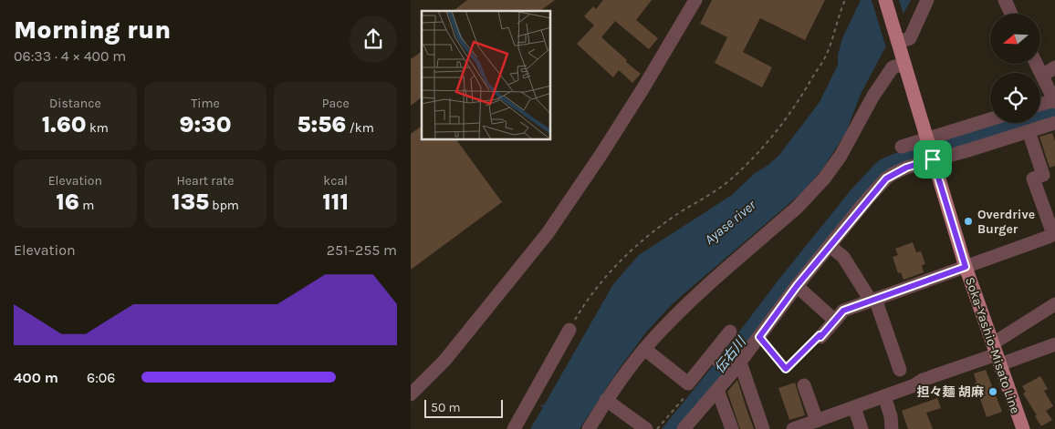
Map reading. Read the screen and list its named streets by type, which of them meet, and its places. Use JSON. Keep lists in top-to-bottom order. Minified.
{"streets":{"main road":["Soka-Yashio-Misato Line"]},"water":["Ayase river","伝右川"],"places":["Overdrive Burger","担々麺 胡麻"],"scale_bar":"50 m","north":"left","page":{"heading":["Morning run","06:33 · 4 × 400 m"],"stats":[["Distance","1.60 km"],["Time","9:30"],["Pace","5:56 /km"],["Elevation","16 m"],["Heart rate","135 bpm"],["kcal","111"]],"chart":["Elevation","251–255 m"],"list":[{"name":"400 m","note":"6:06"}],"scale":"50 m"}}
